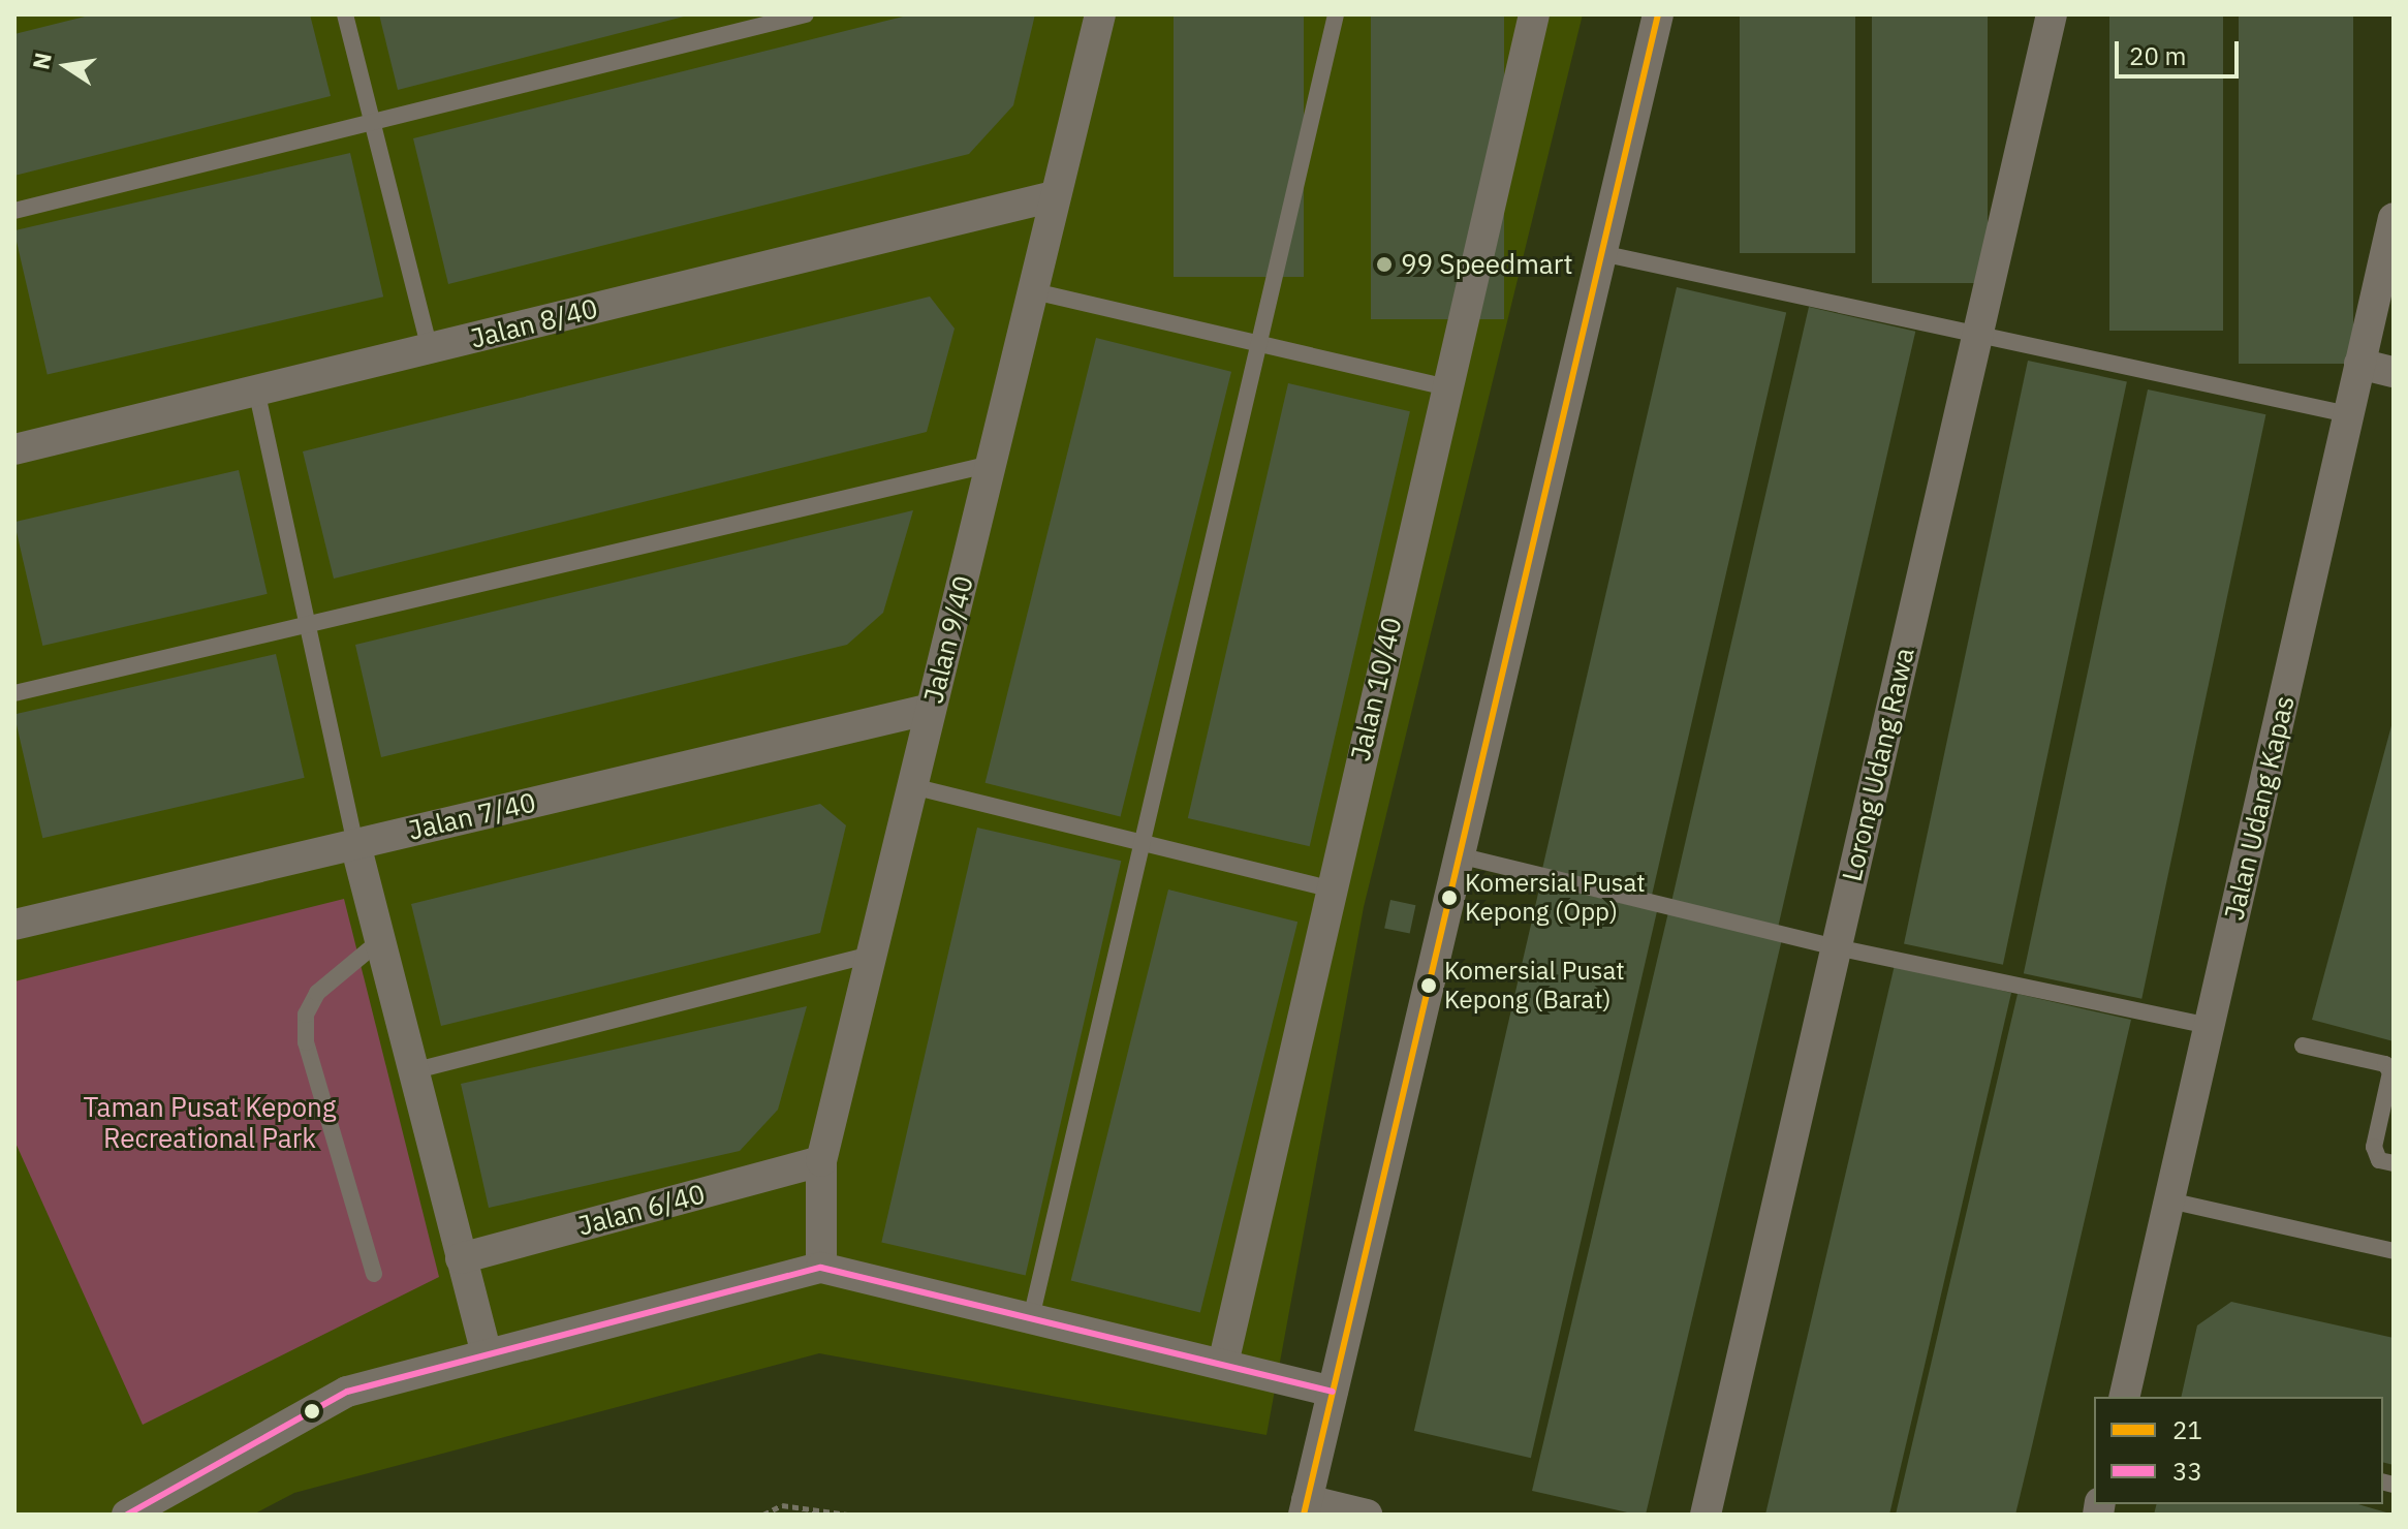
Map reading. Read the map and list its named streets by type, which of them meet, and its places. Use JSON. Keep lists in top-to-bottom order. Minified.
{"streets":{"street":["Jalan 8/40","Jalan 9/40","Jalan 10/40","Lorong Udang Rawa","Jalan Udang Kapas","Jalan 7/40","Jalan 6/40"]},"crossings":[["Jalan 8/40","Jalan 9/40"],["Jalan 9/40","Jalan 7/40"],["Jalan 9/40","Jalan 6/40"]],"parks":["Taman Pusat Kepong Recreational Park"],"places":["99 Speedmart","Komersial Pusat Kepong (Opp)","Komersial Pusat Kepong (Barat)"],"lines":["transit line 21","transit line 33"],"legend":["21","33"],"scale_bar":"20 m","north":"left"}
